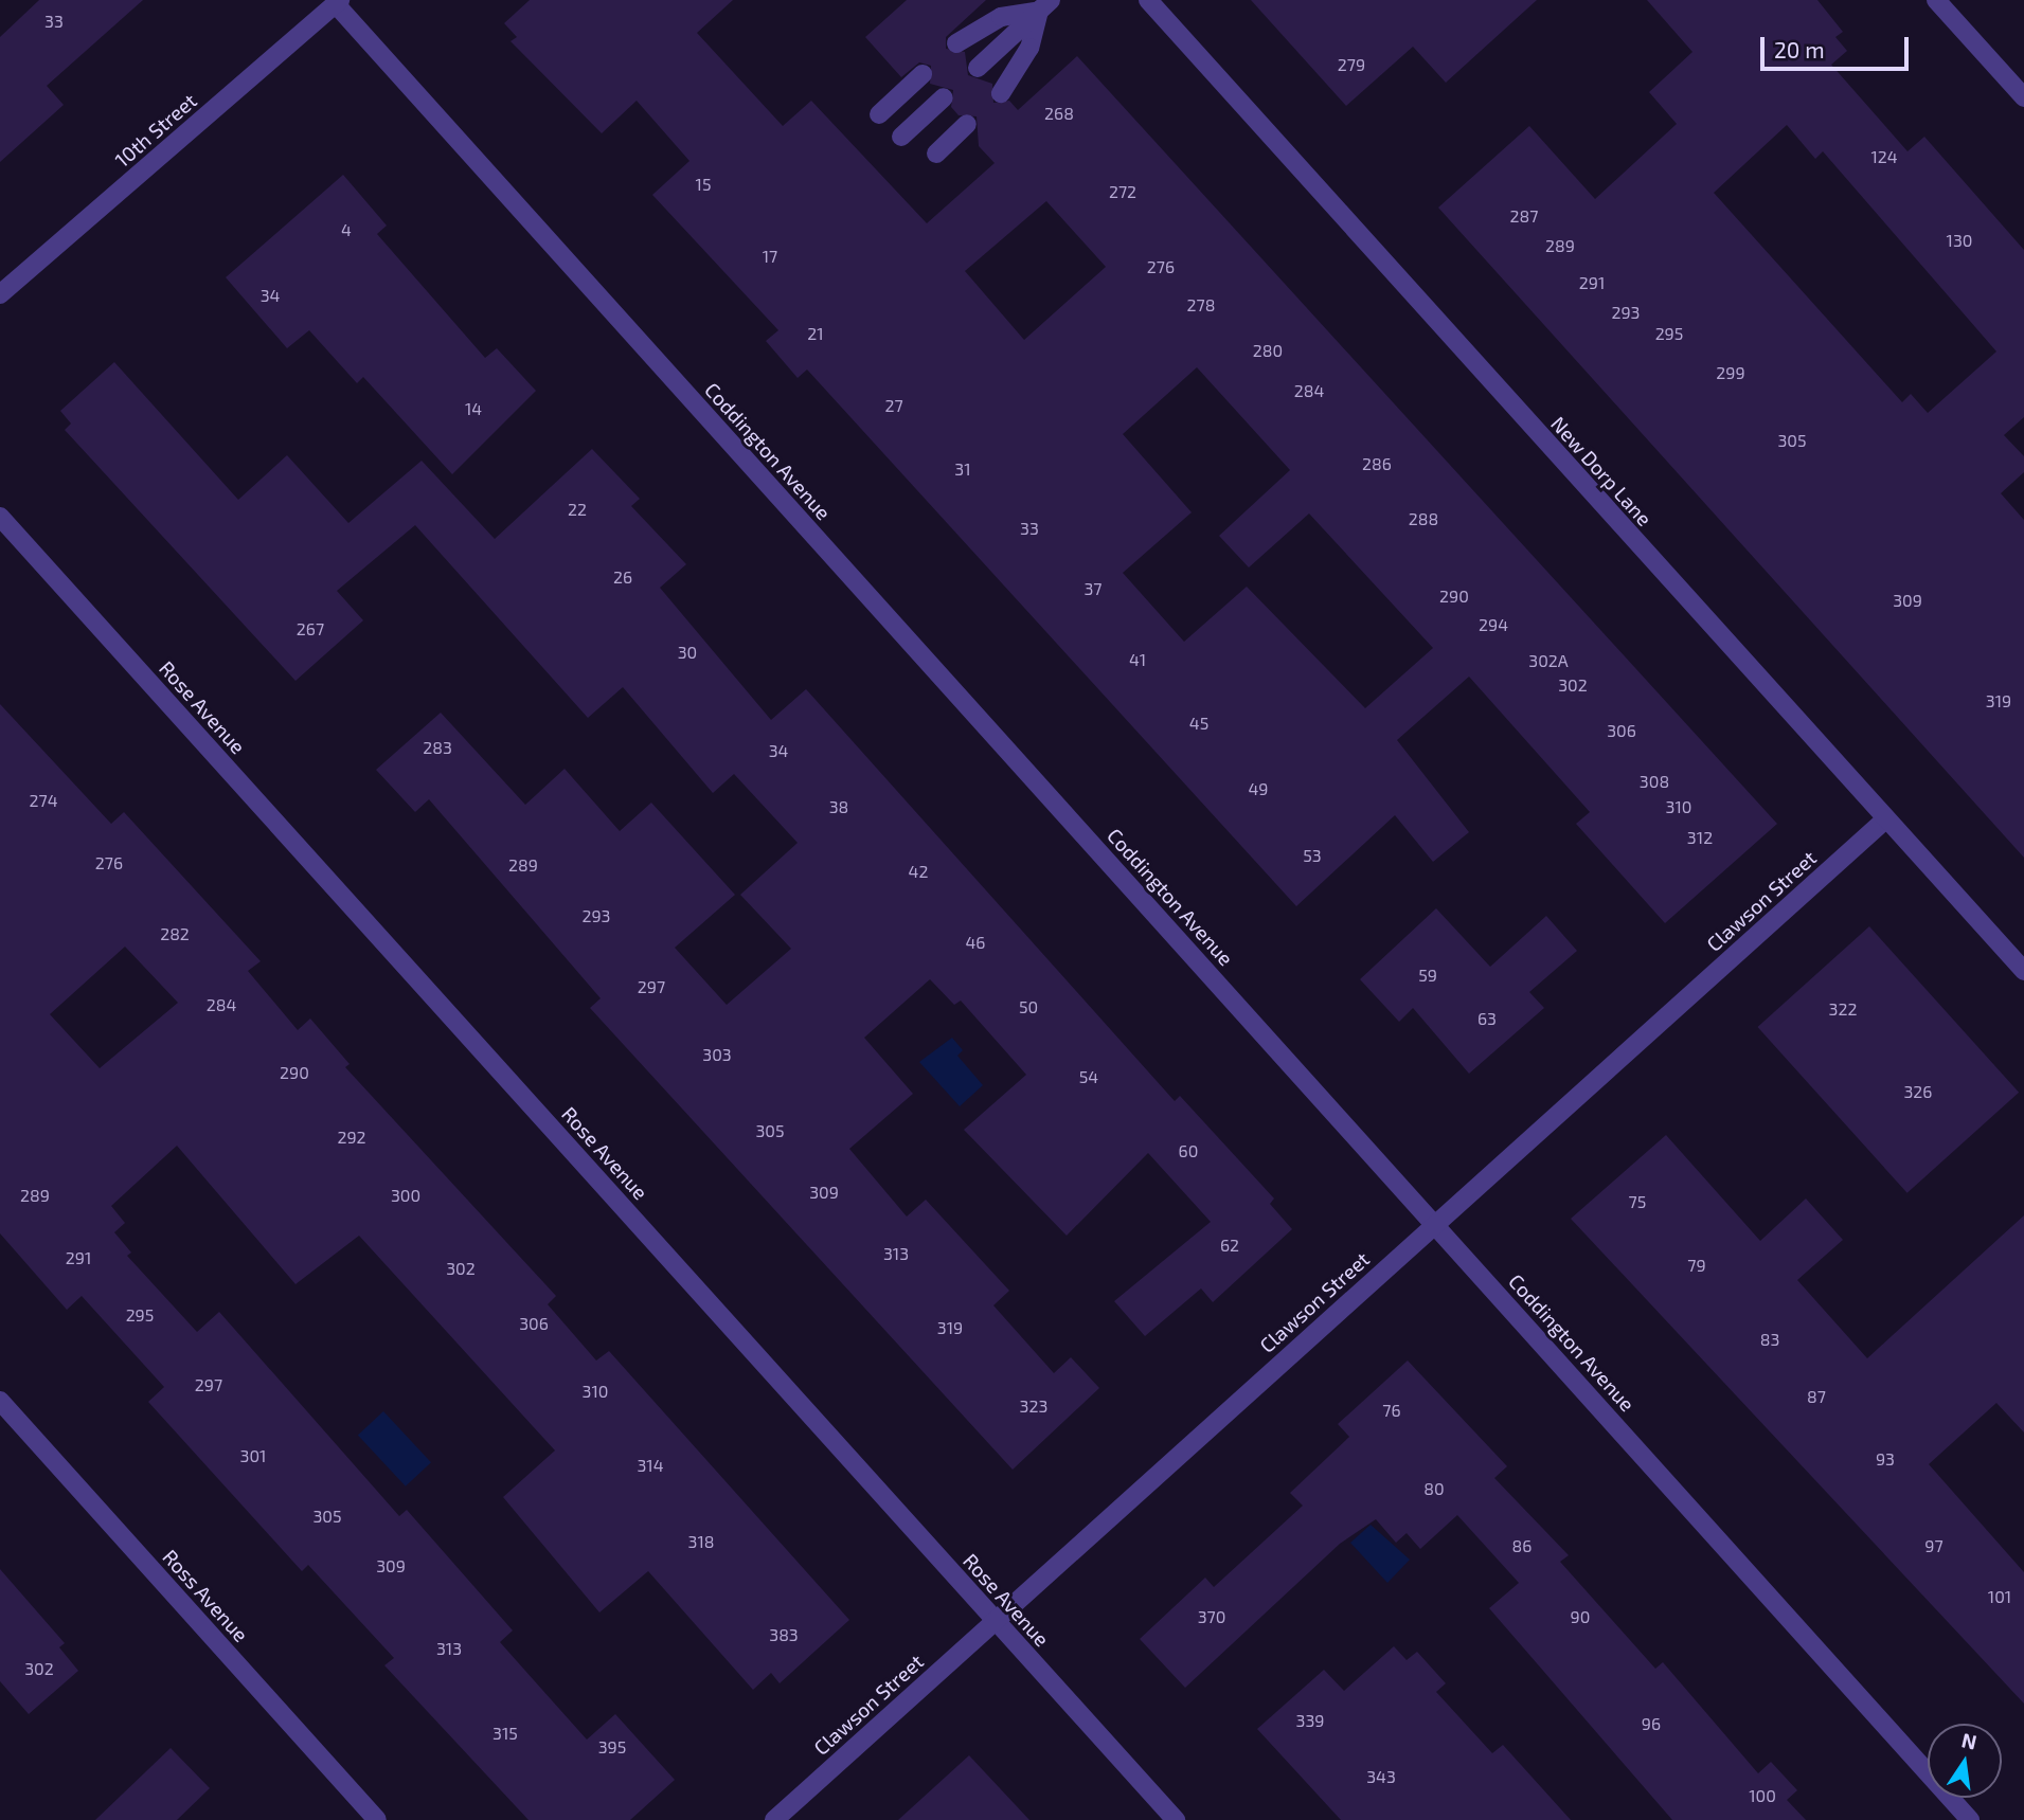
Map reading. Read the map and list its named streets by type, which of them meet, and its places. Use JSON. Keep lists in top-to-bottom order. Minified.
{"streets":{"street":["10th Street","Coddington Avenue","New Dorp Lane","Rose Avenue","Clawson Street","Ross Avenue"]},"crossings":[["10th Street","Coddington Avenue"],["Coddington Avenue","Clawson Street"],["New Dorp Lane","Clawson Street"],["Rose Avenue","Clawson Street"]],"house_numbers":["33","279","268","124","15","272","287","4","130","289","17","276","291","34","278","293","21","295","280","299","284","27","14","305","286","31","22","288","33","26","37","290","309","294","267","30","41","302A","302","319","45","306","283","34","308","49","274","38","310","312","53","276","289","42","293","282","46","59","297","284","50","322","63","303","290","54","326","305","292","60","309","289","300","75","62","313","291","79","302","295","306","319","83","297","310","87","323","76","301","93","314","80","305","318","86","97","309","101","370","90","383","313","302","339","96","315","395","343","100"],"scale_bar":"20 m","north":"top"}
